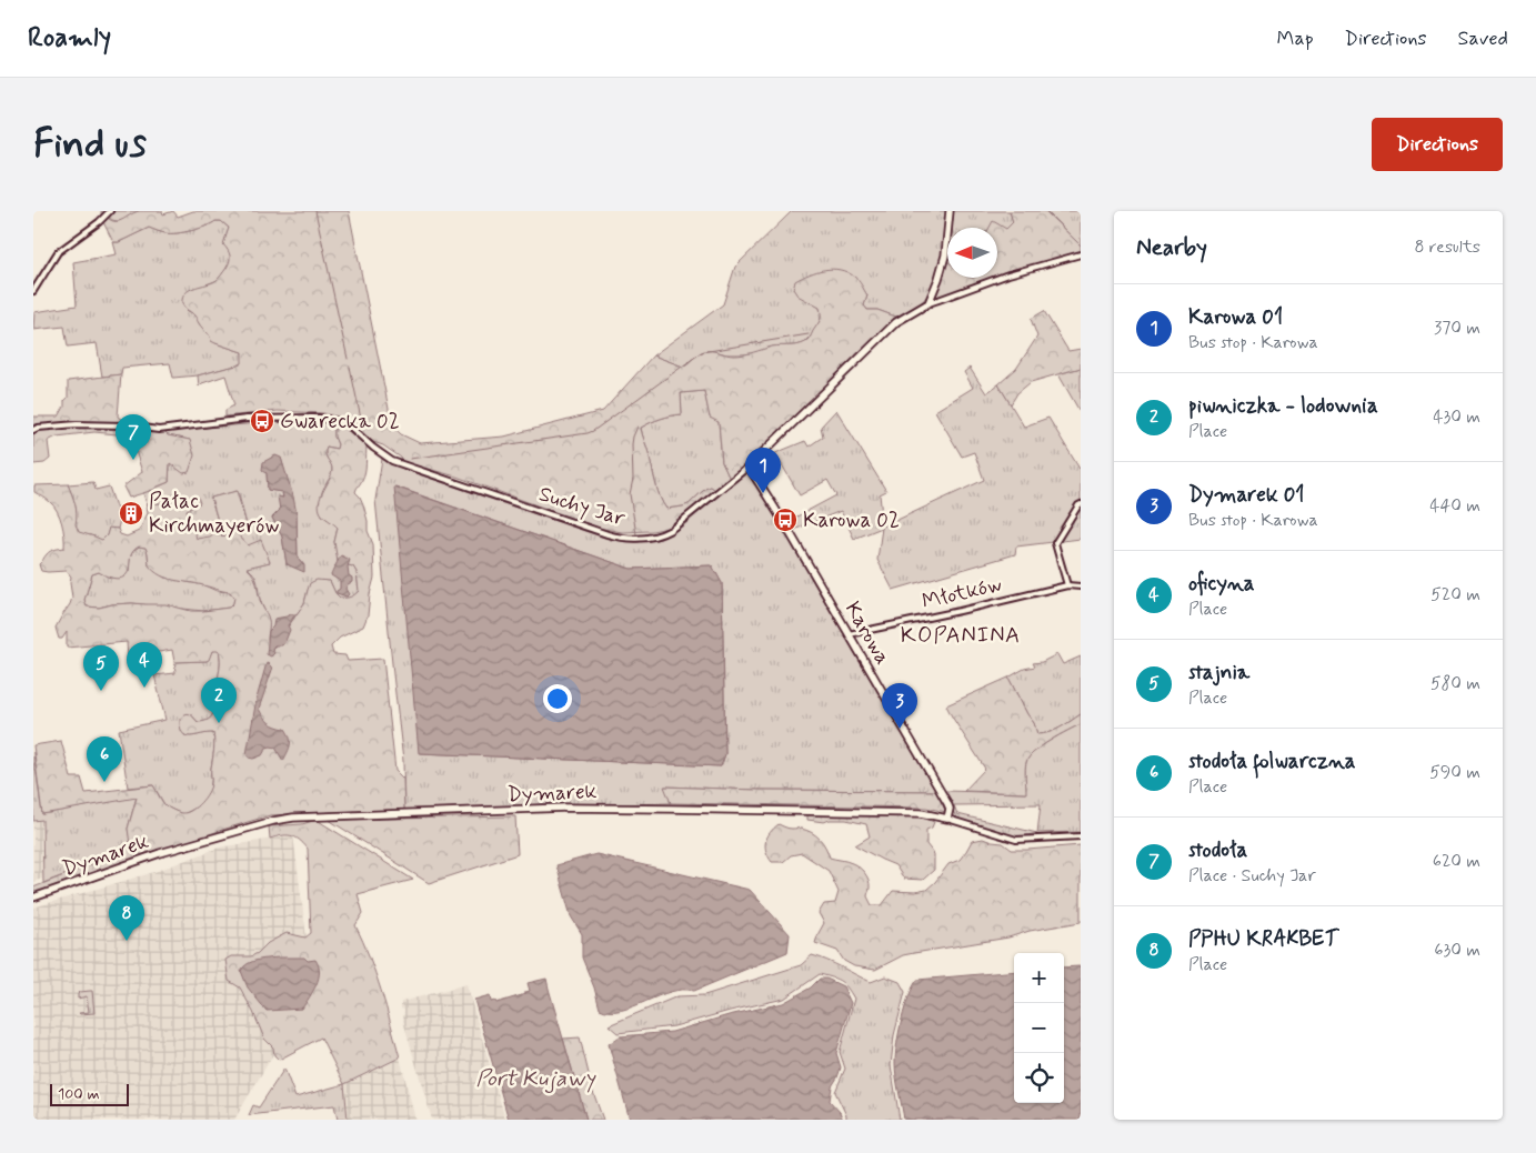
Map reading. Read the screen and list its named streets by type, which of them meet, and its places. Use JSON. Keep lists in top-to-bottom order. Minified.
{"streets":{"street":["Suchy Jar","Młotków","Karowa","Dymarek"]},"crossings":[["Suchy Jar","Karowa"],["Młotków","Karowa"],["Karowa","Dymarek"]],"districts":["KOPANINA"],"water":["Port Kujawy"],"places":{"bus stop":["Gwarecka 02","Karowa 02"],"building":["Pałac Kirchmayerów"]},"scale_bar":"100 m","north":"left","page":{"header":"Roamly","nav":["Map","Directions","Saved"],"buttons":"Directions","title":"Find us","heading":["Nearby","8 results"],"list":[{"mark":"1","name":"Karowa 01","note":"Bus stop · Karowa","value":"370 m"},{"mark":"2","name":"piwniczka - lodownia","note":"Place","value":"430 m"},{"mark":"3","name":"Dymarek 01","note":"Bus stop · Karowa","value":"440 m"},{"mark":"4","name":"oficyna","note":"Place","value":"520 m"},{"mark":"5","name":"stajnia","note":"Place","value":"580 m"},{"mark":"6","name":"stodoła folwarczna","note":"Place","value":"590 m"},{"mark":"7","name":"stodoła","note":"Place · Suchy Jar","value":"620 m"},{"mark":"8","name":"PPHU KRAKBET","note":"Place","value":"630 m"}],"pins":["7","1","4","5","2","3","6","8"],"map_buttons":["+","−"],"scale":"100 m"}}
